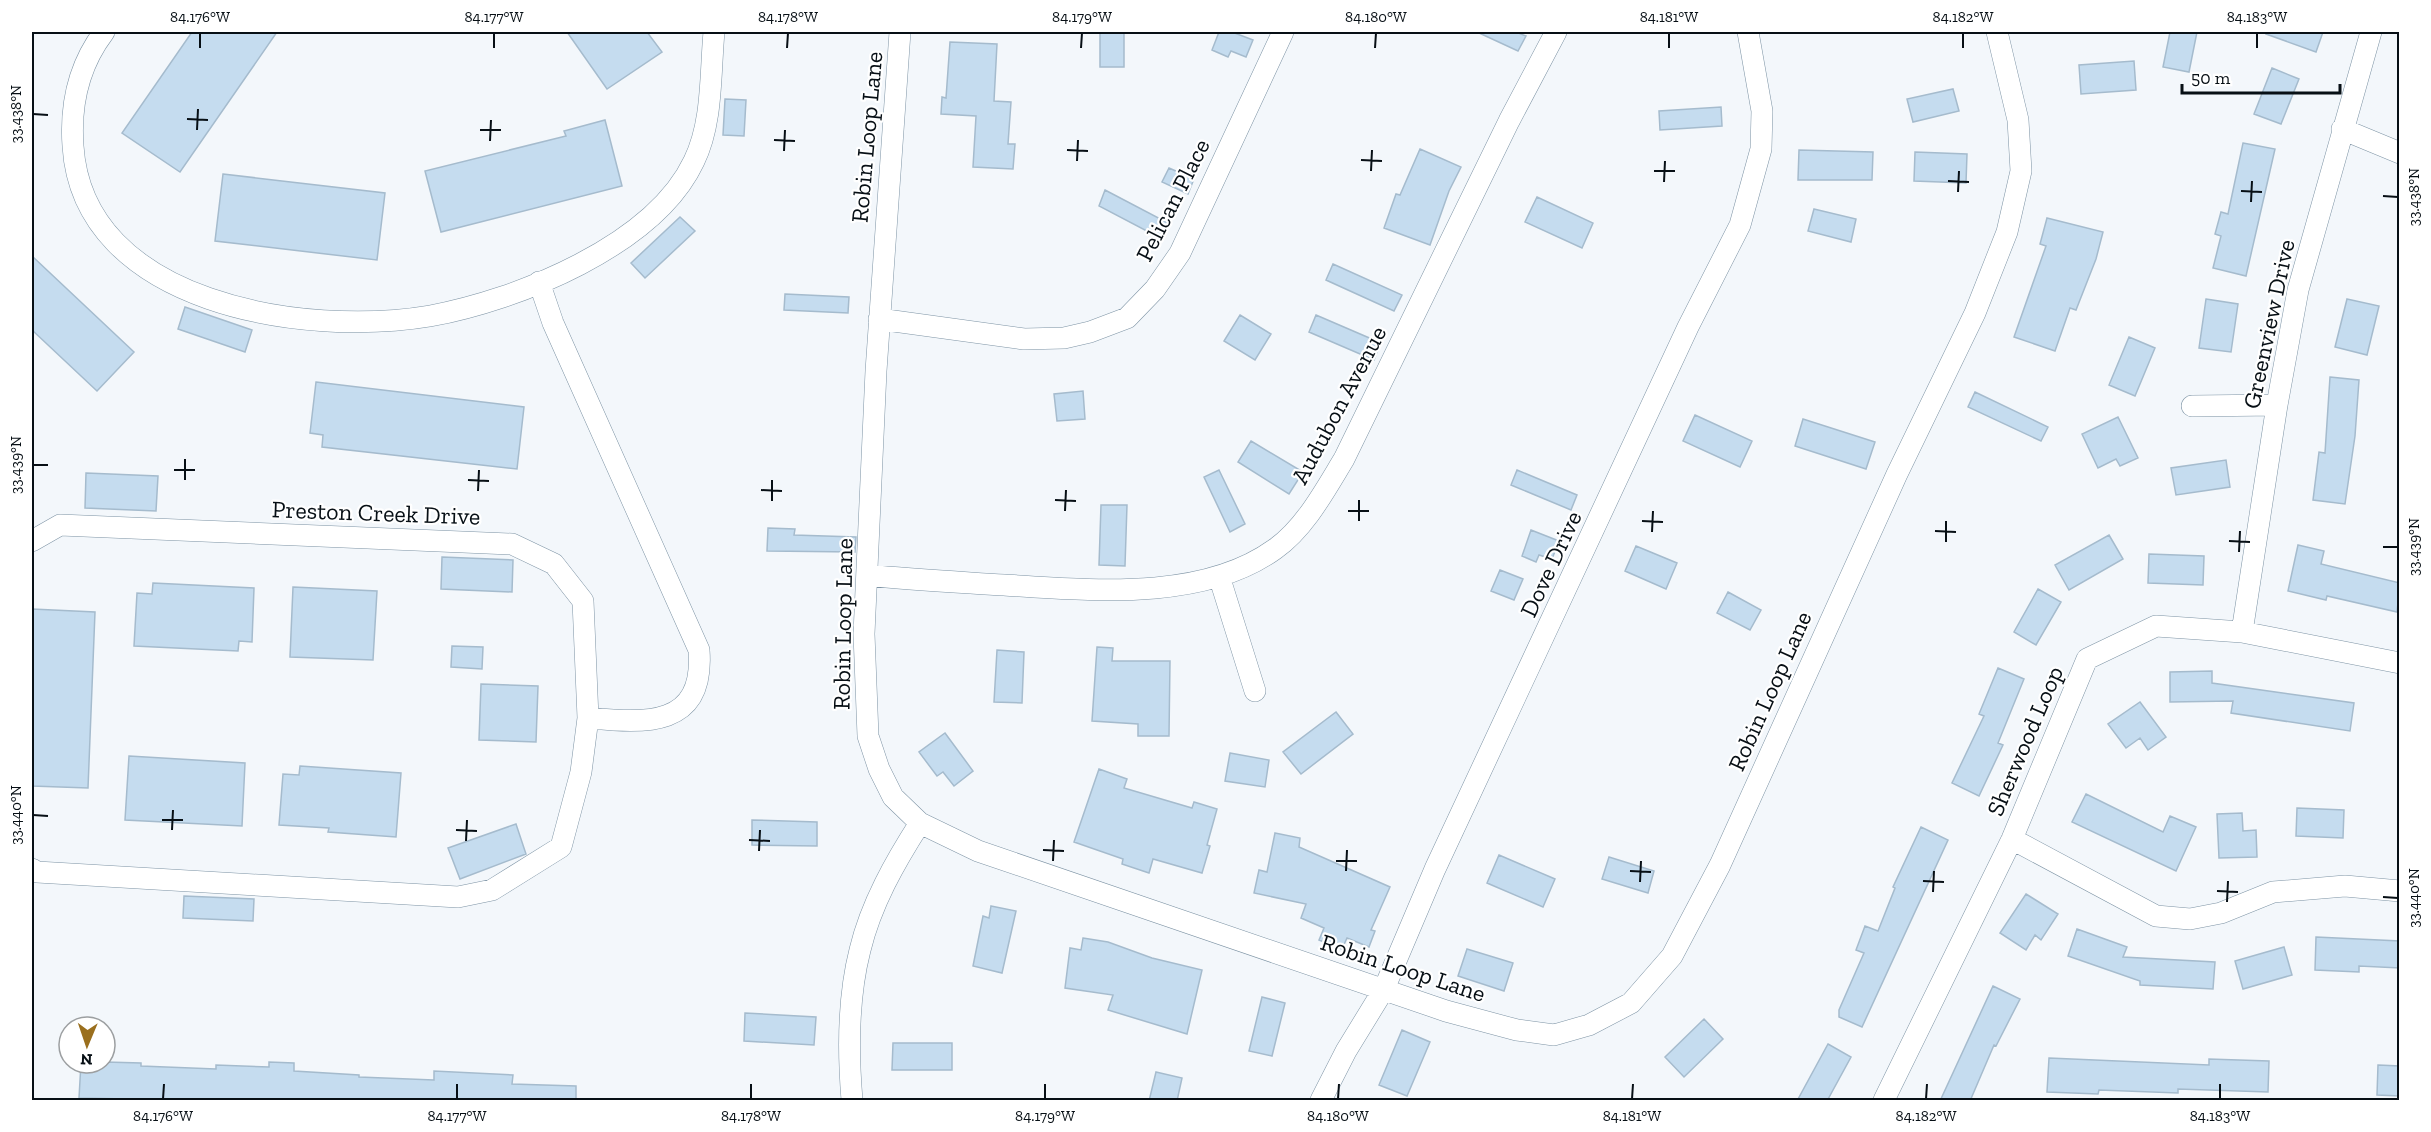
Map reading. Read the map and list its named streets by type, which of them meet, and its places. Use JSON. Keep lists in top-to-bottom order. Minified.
{"streets":{"street":["Robin Loop Lane","Pelican Place","Greenview Drive","Audubon Avenue","Preston Creek Drive","Dove Drive","Sherwood Loop"]},"crossings":[["Robin Loop Lane","Pelican Place"],["Robin Loop Lane","Audubon Avenue"],["Robin Loop Lane","Dove Drive"],["Greenview Drive","Sherwood Loop"]],"scale_bar":"50 m","north":"bottom","coordinates":["84.176°W","84.177°W","84.178°W","84.179°W","84.180°W","84.181°W","84.182°W","84.183°W","33.438°N","33.439°N","33.440°N"]}
